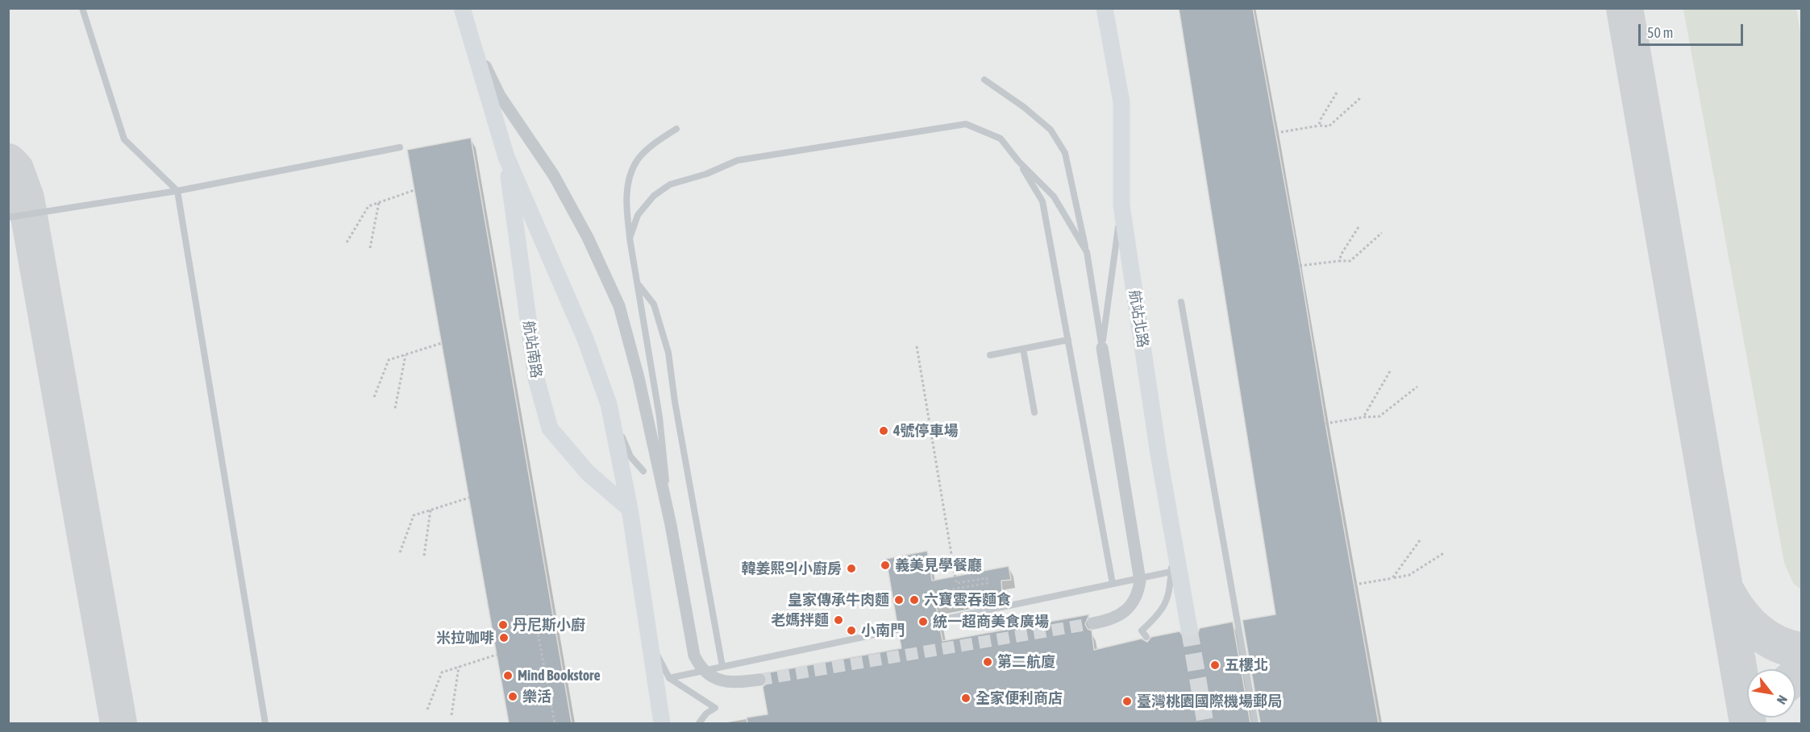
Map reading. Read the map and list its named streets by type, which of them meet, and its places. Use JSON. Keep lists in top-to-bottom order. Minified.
{"streets":{"street":["航站北路","航站南路"]},"places":["4號停車場","義美見學餐廳","韓姜熙의小廚房","皇家傳承牛肉麵","六寶雲吞麵食","老媽拌麵","統一超商美食廣場","丹尼斯小廚","小南門","米拉咖啡","第二航廈","五樓北","Mind Bookstore","樂活","全家便利商店","臺灣桃園國際機場郵局"],"scale_bar":"50 m","north":"bottom right"}
